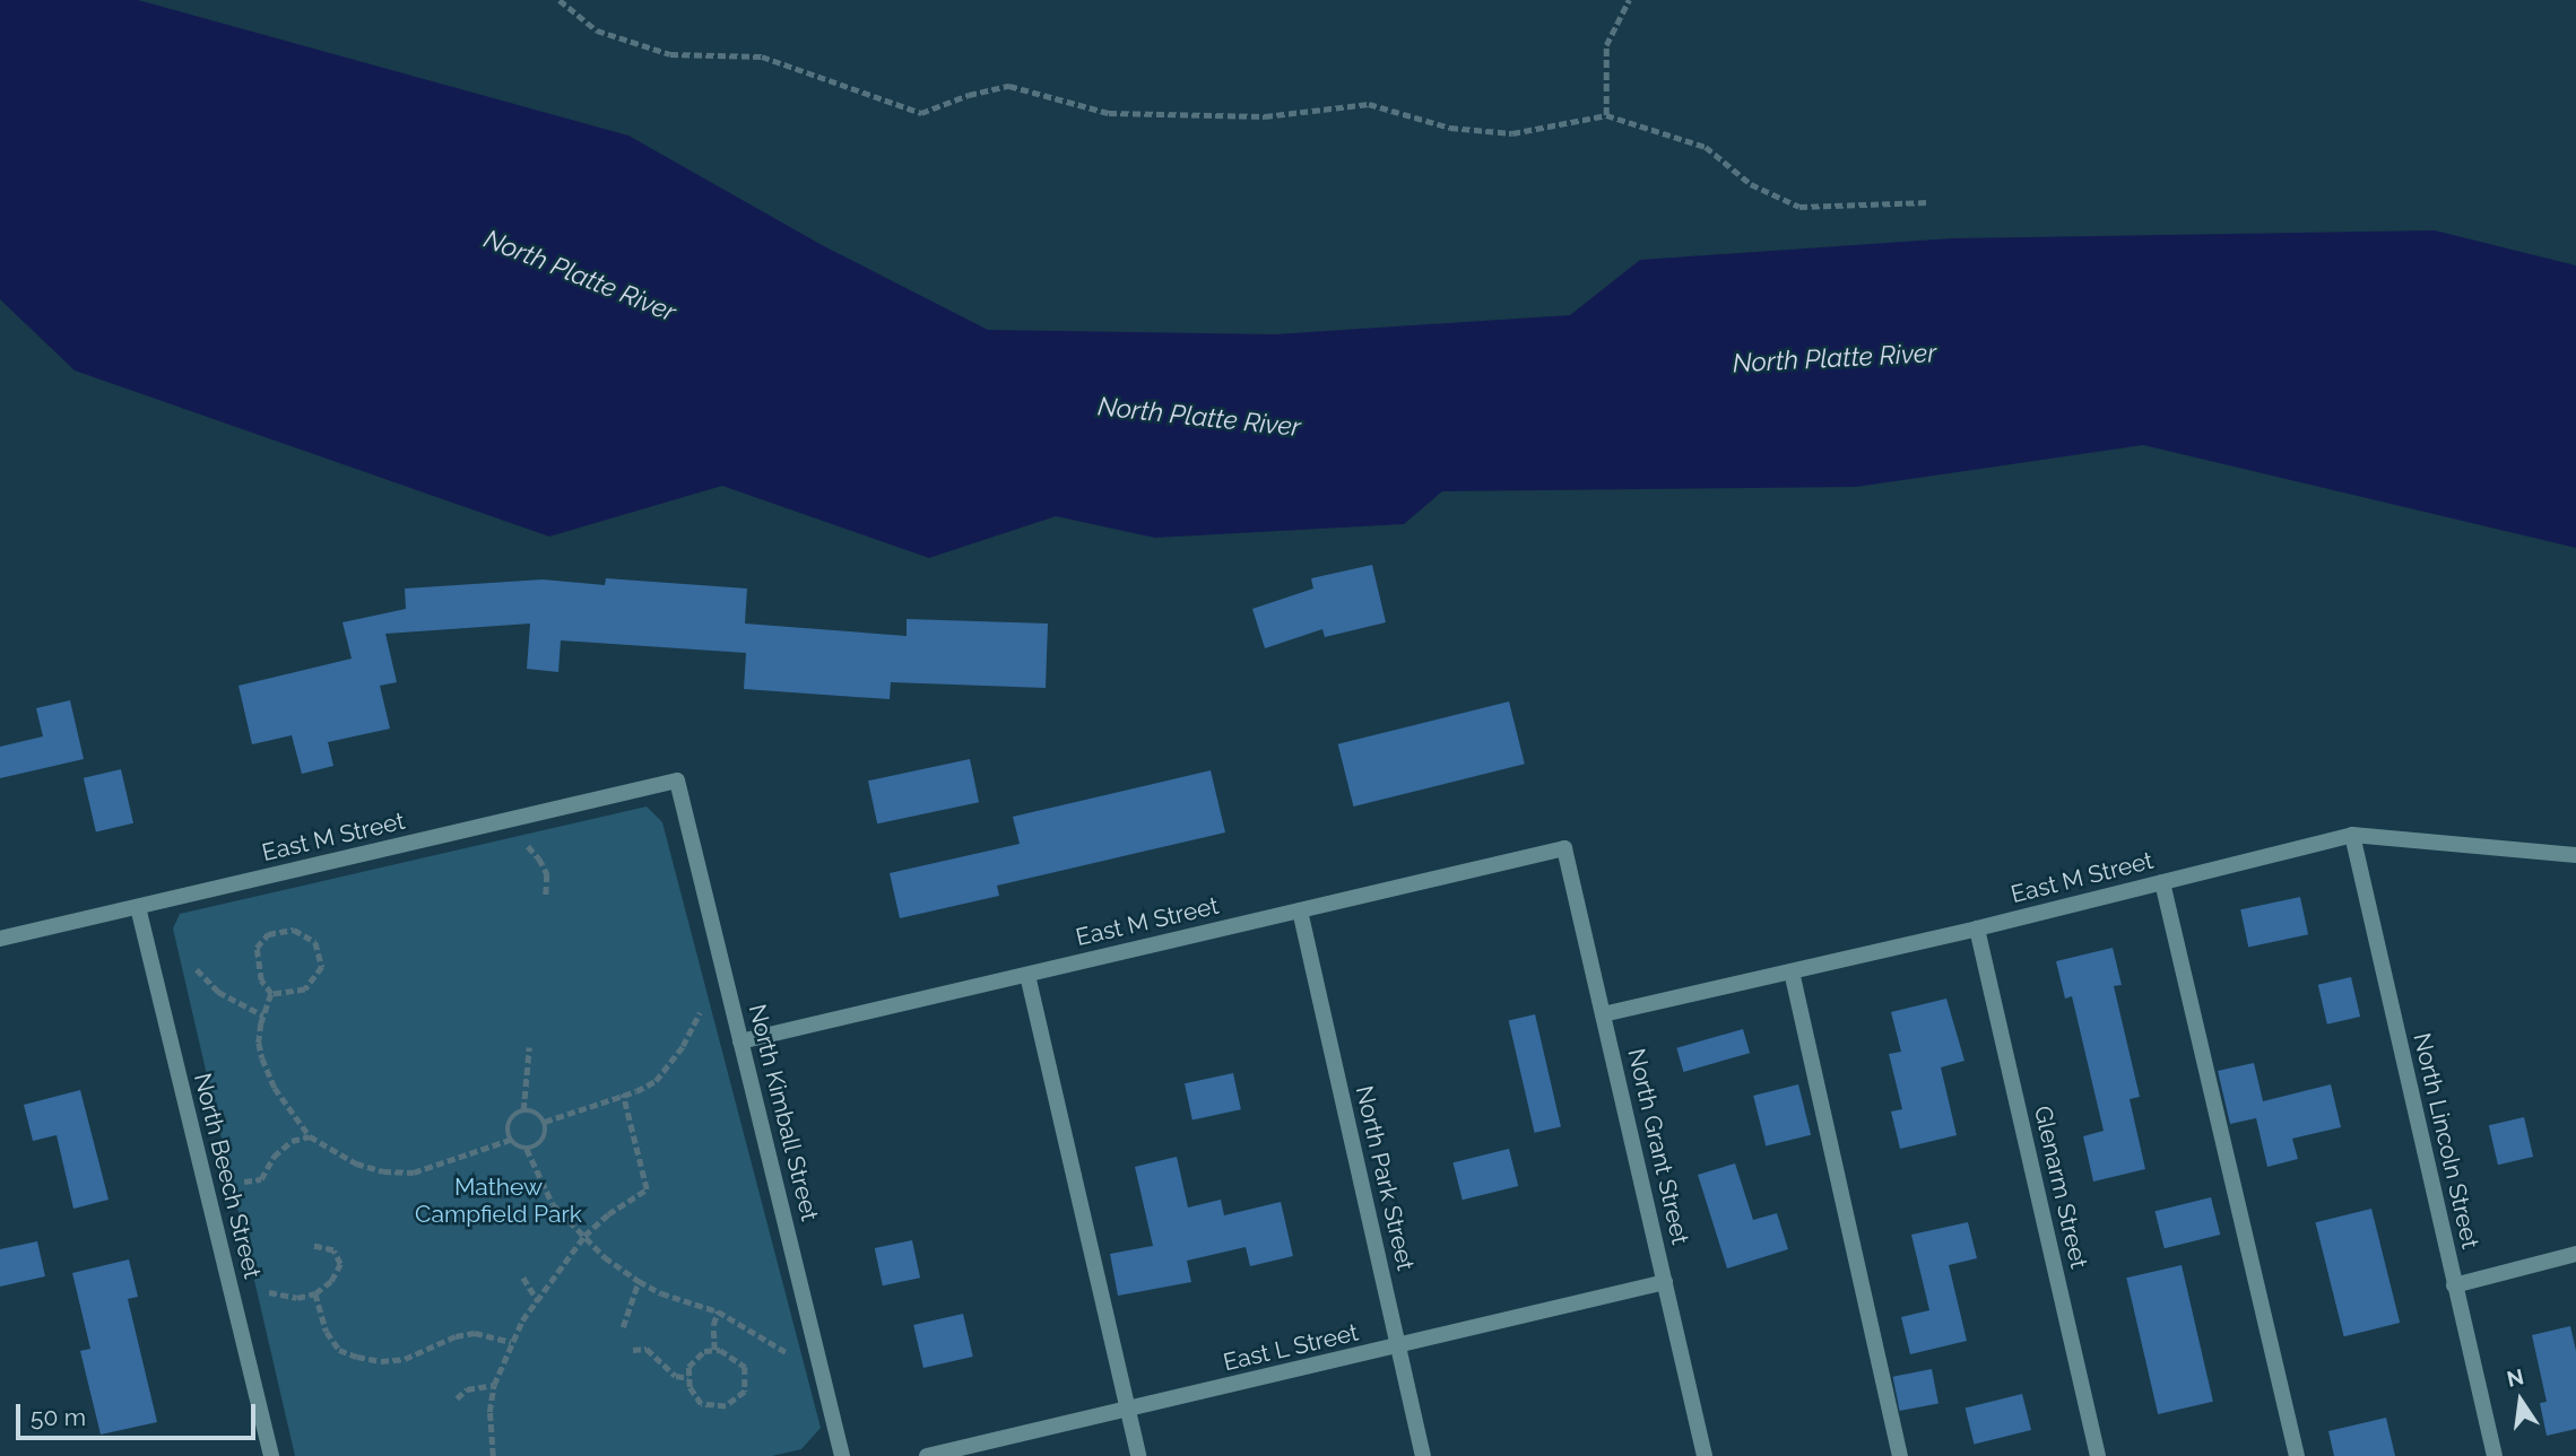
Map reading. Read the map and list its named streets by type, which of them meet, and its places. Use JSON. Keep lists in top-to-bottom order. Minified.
{"streets":{"street":["East M Street","North Kimball Street","North Lincoln Street","North Grant Street","North Beech Street","North Park Street","Glenarm Street","East L Street"]},"crossings":[["East M Street","North Kimball Street"],["East M Street","North Lincoln Street"],["East M Street","North Grant Street"],["East M Street","North Beech Street"],["East M Street","North Park Street"],["East M Street","Glenarm Street"],["North Grant Street","East L Street"],["North Park Street","East L Street"]],"water":["North Platte River"],"parks":["Mathew Campfield Park"],"scale_bar":"50 m","north":"top"}
